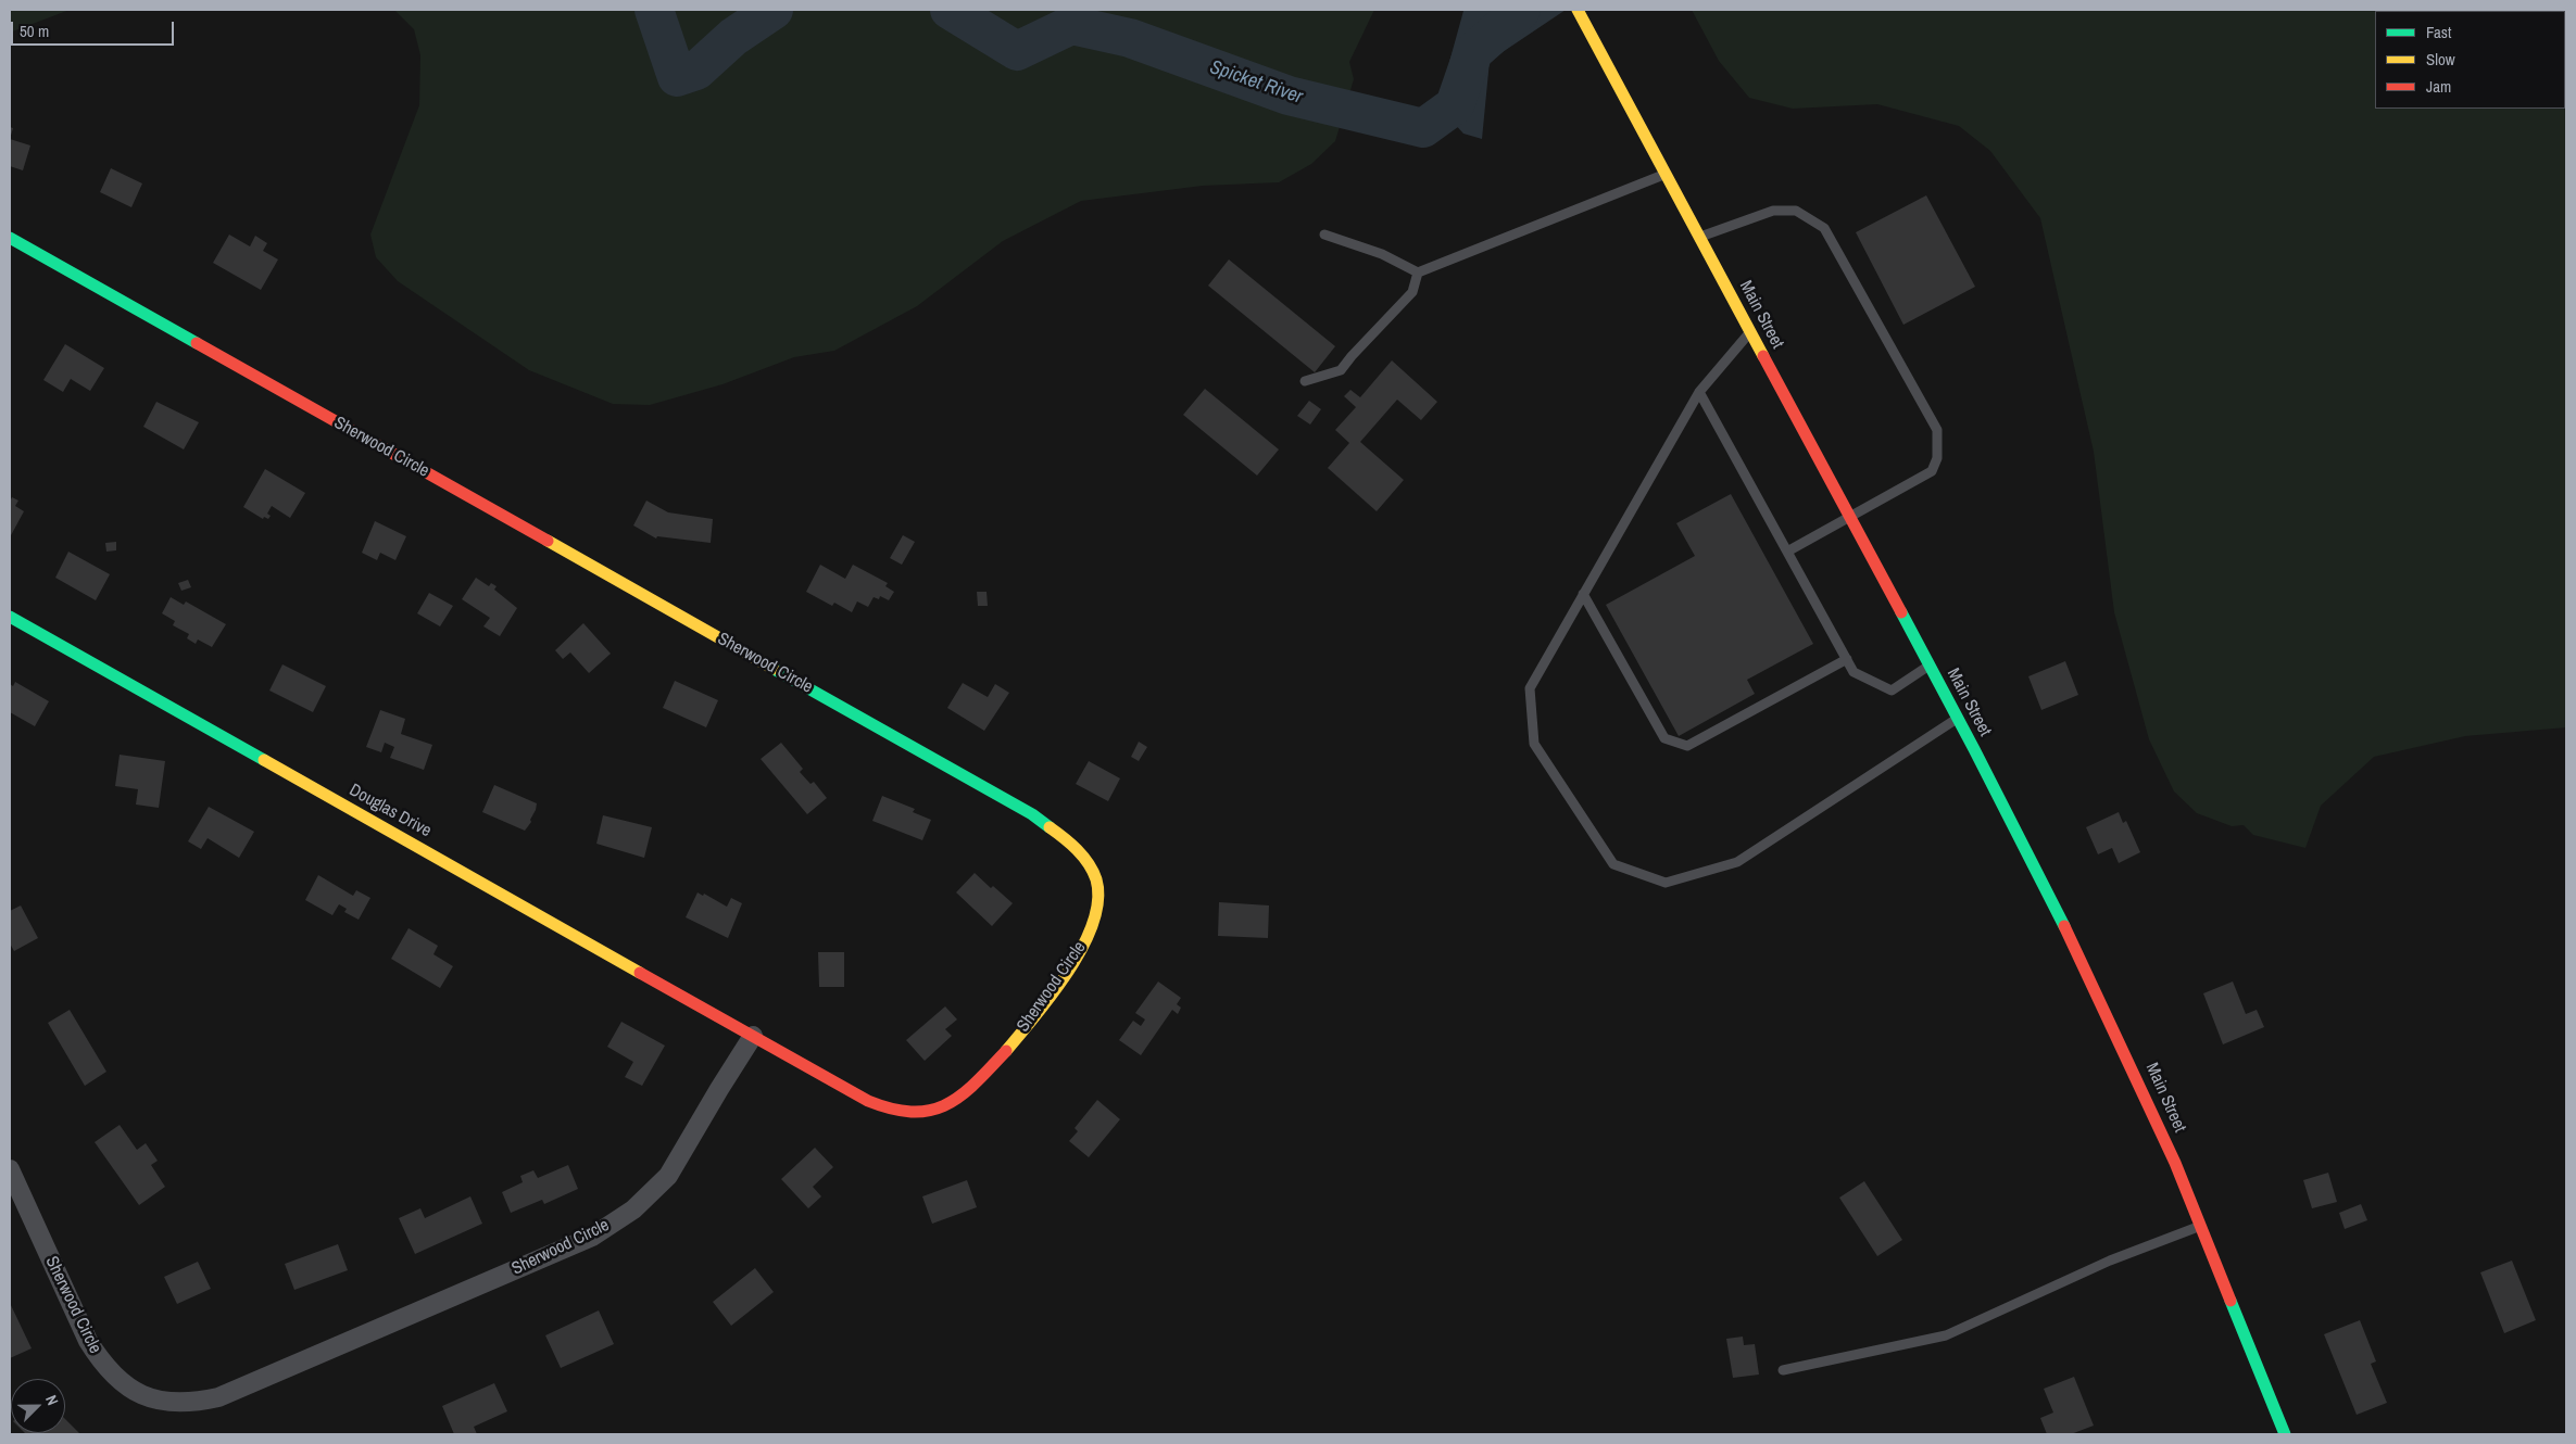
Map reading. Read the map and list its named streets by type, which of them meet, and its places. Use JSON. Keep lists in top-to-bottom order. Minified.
{"streets":{"street":["Main Street","Sherwood Circle","Douglas Drive"]},"crossings":[["Sherwood Circle","Douglas Drive"]],"water":["Spicket River"],"legend":["Fast","Slow","Jam"],"scale_bar":"50 m","north":"top right"}
